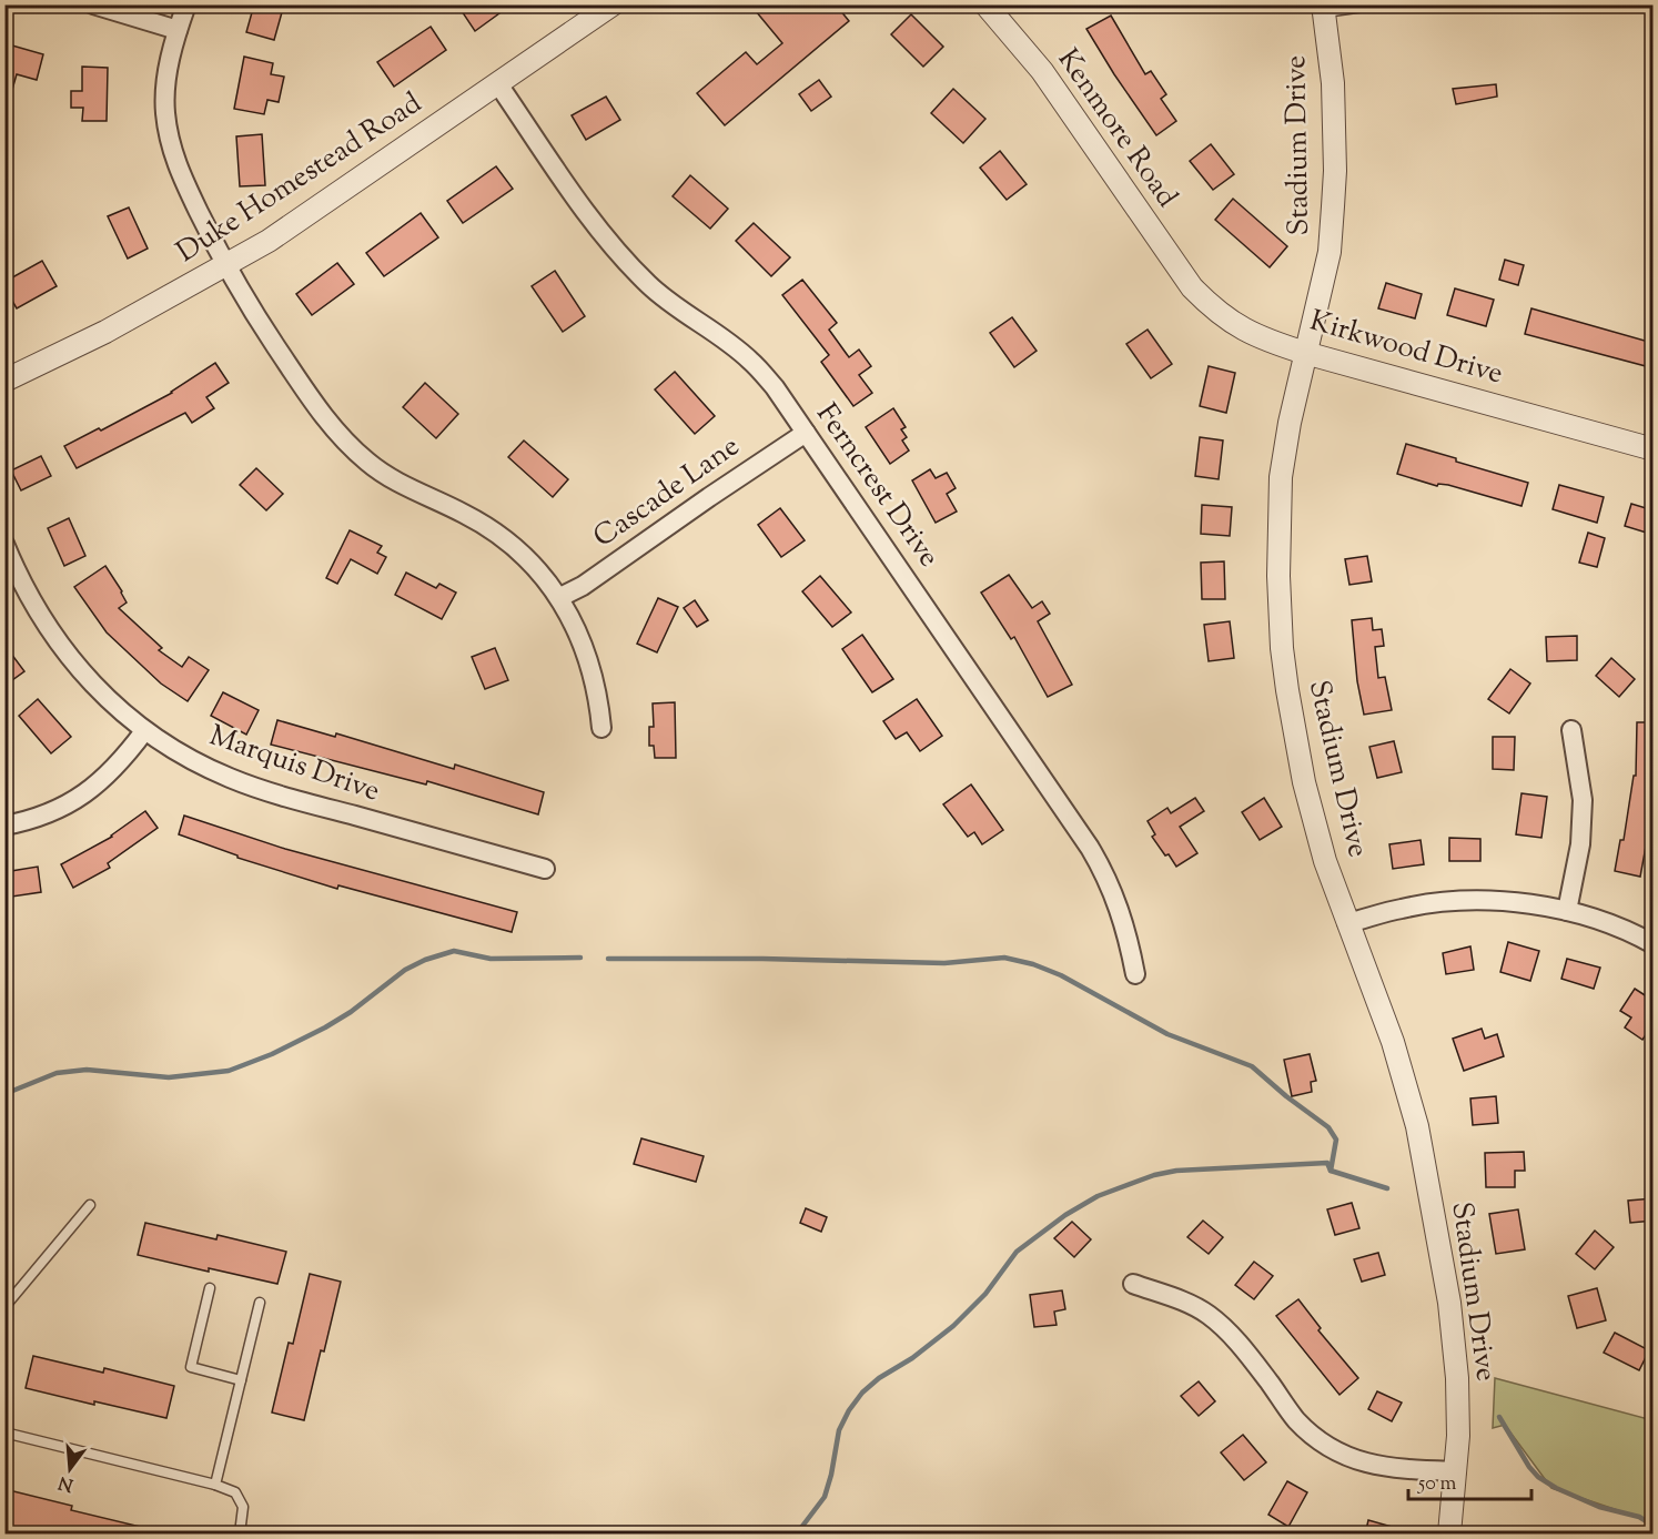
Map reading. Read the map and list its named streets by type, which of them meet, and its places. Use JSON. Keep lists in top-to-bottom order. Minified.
{"streets":{"street":["Kenmore Road","Stadium Drive","Duke Homestead Road","Kirkwood Drive","Ferncrest Drive","Cascade Lane","Marquis Drive"]},"crossings":[["Kenmore Road","Kirkwood Drive"],["Stadium Drive","Kirkwood Drive"],["Duke Homestead Road","Ferncrest Drive"],["Ferncrest Drive","Cascade Lane"]],"scale_bar":"50 m","north":"bottom"}
